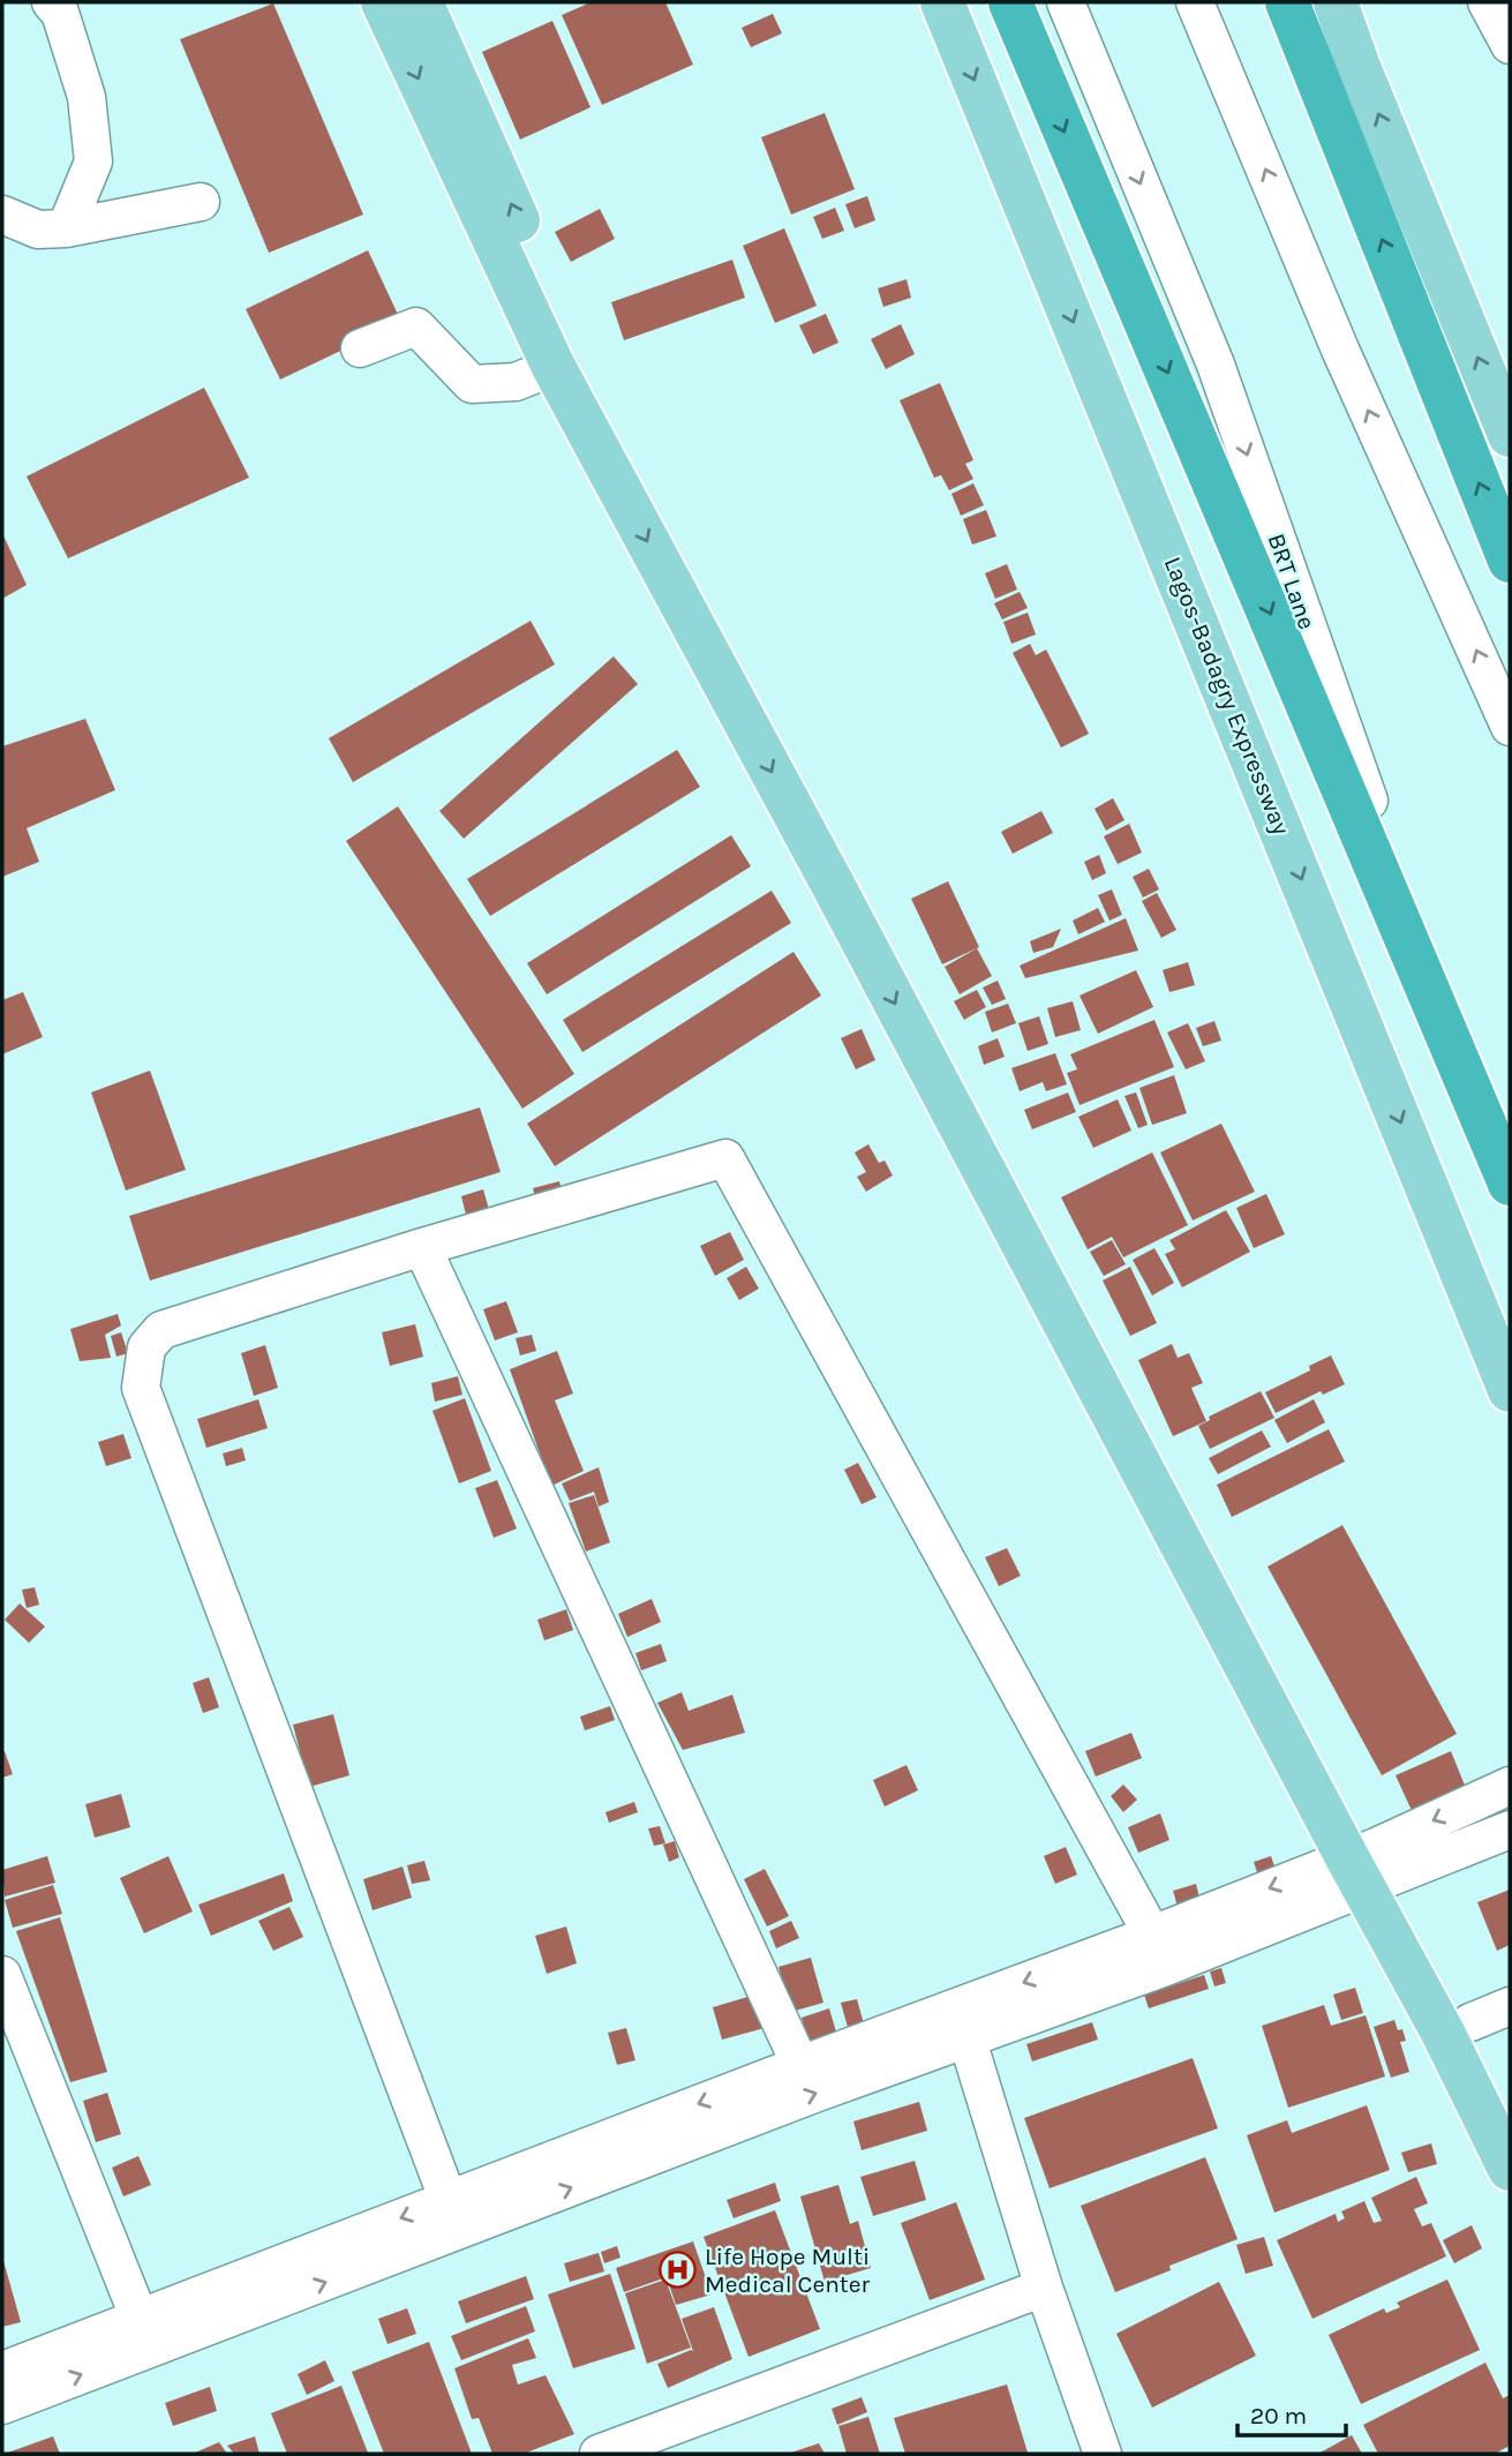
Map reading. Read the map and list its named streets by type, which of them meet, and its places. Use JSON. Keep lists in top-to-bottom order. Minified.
{"streets":{"main road":["Lagos-Badagry Expressway"],"street":["BRT Lane"]},"places":{"hospital":["Life Hope Multi Medical Center"]},"scale_bar":"20 m"}
